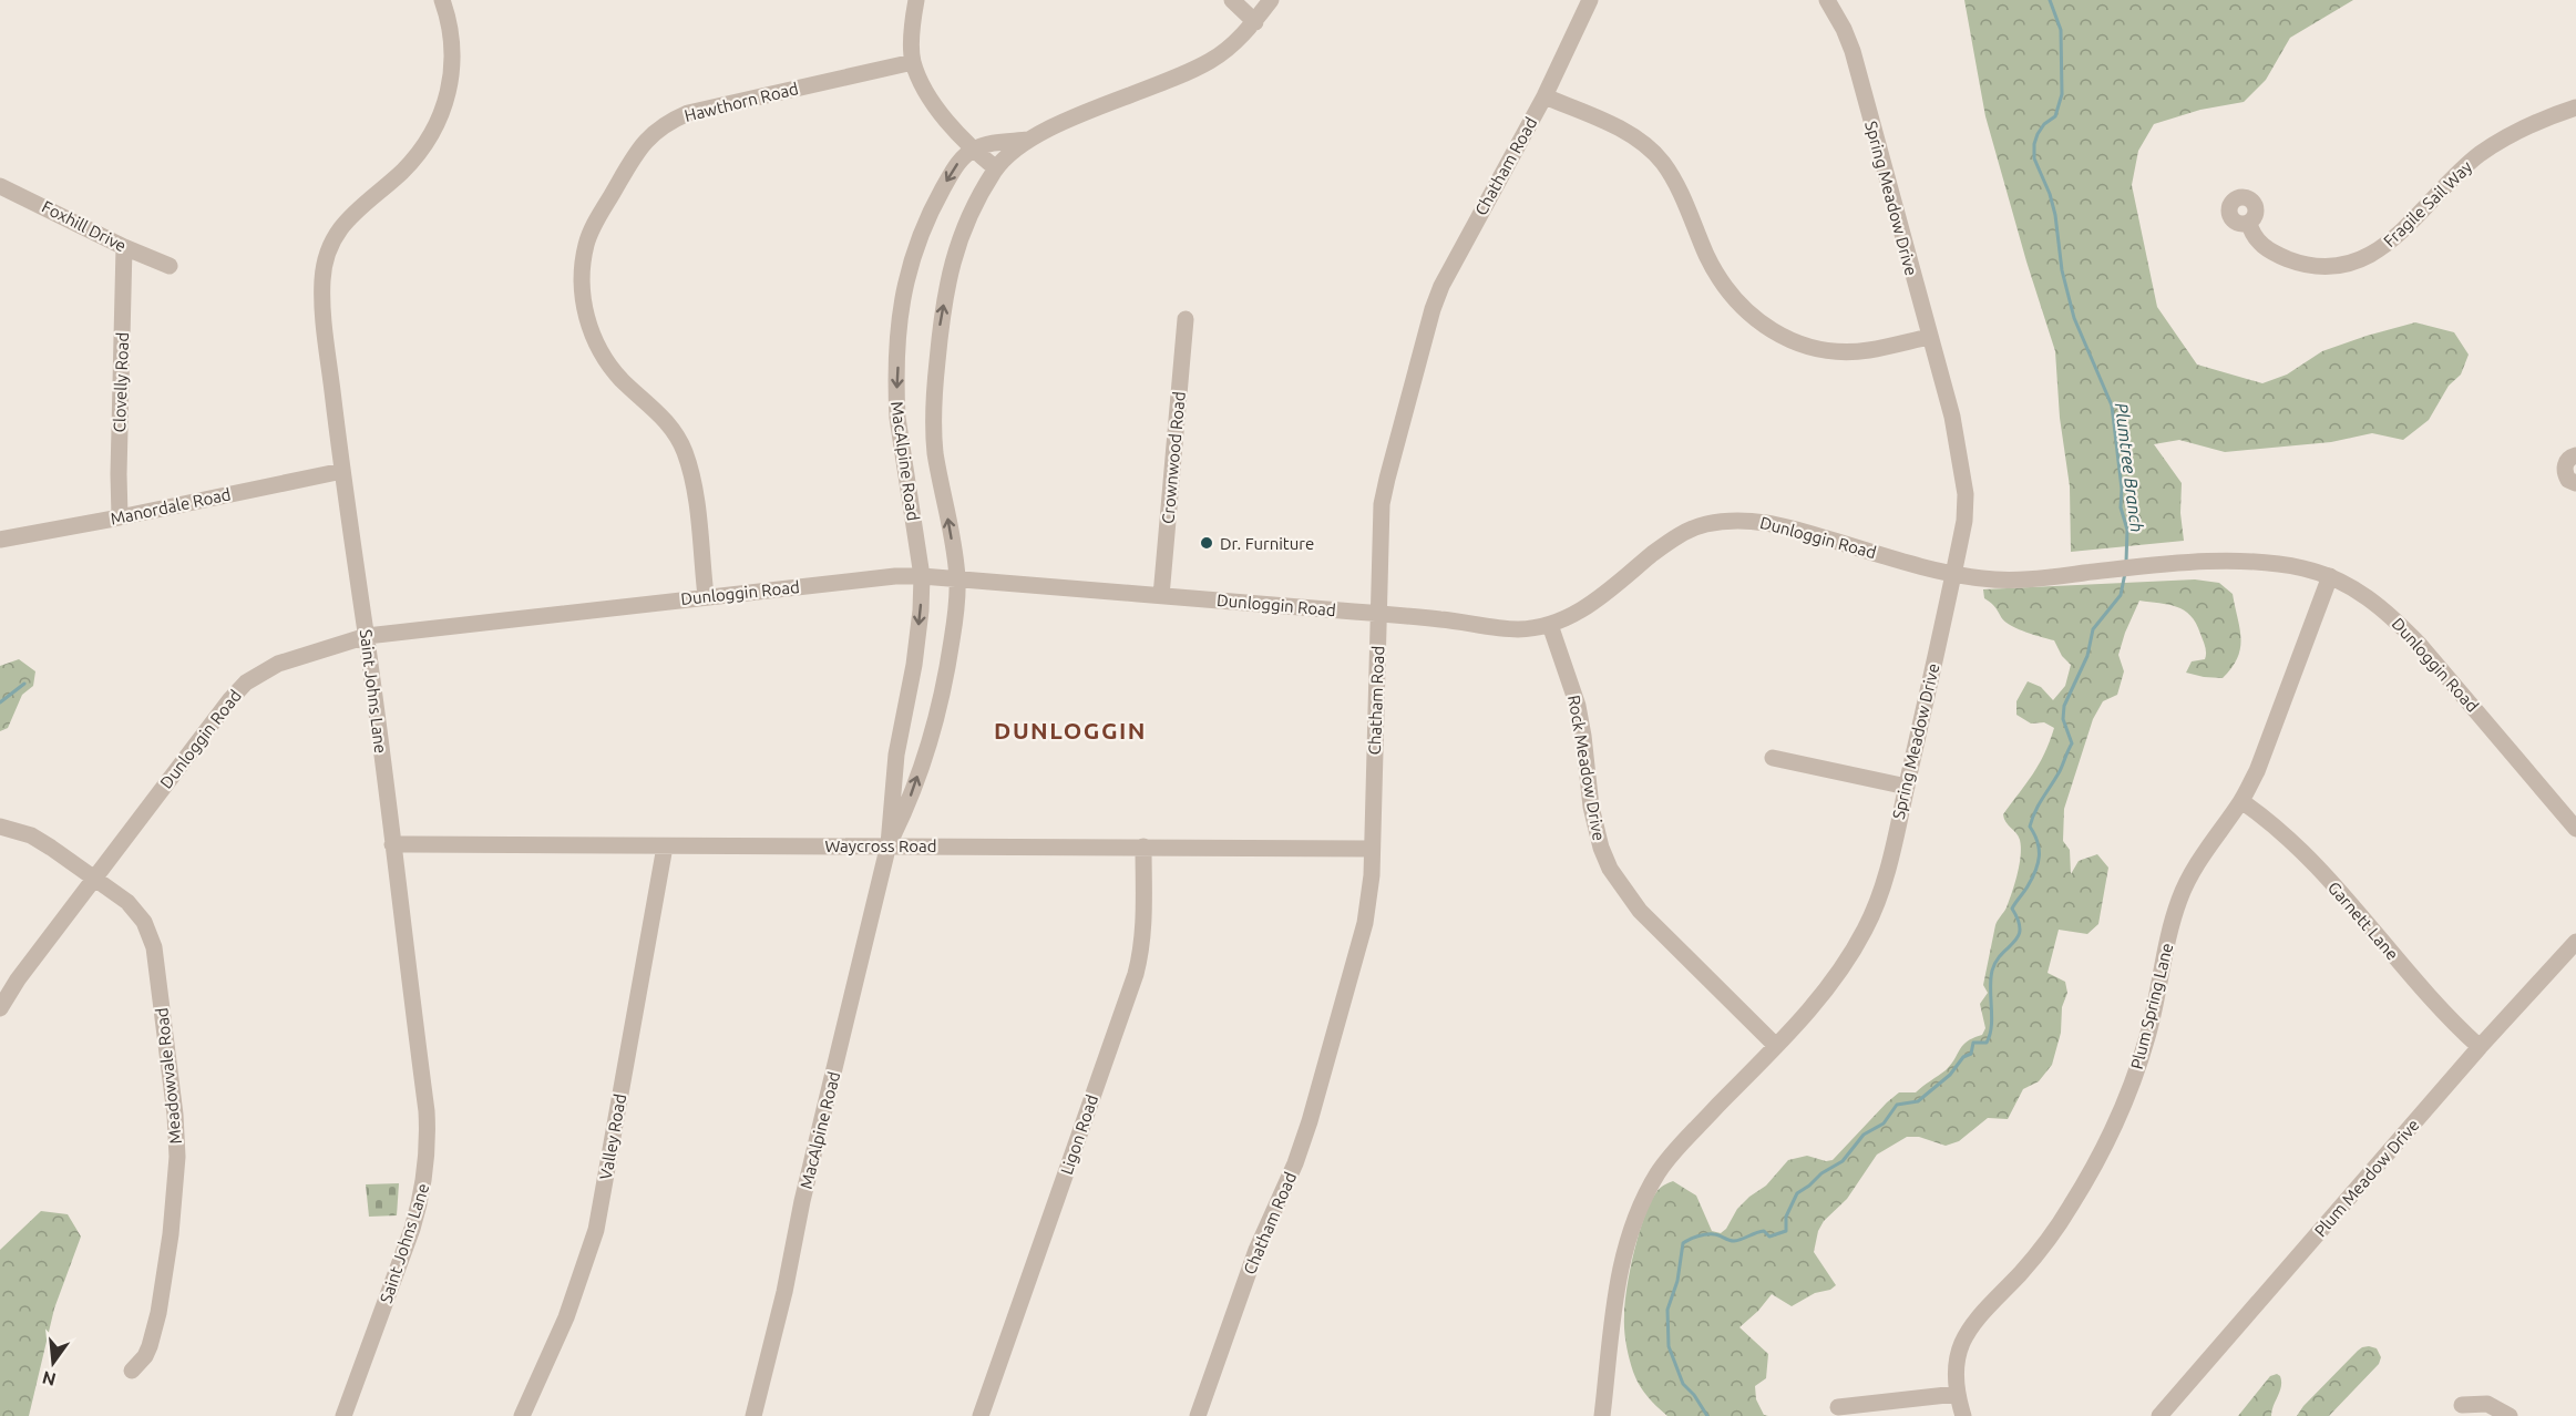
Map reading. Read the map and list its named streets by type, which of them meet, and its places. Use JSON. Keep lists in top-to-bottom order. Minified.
{"streets":{"street":["Hawthorn Road","Chatham Road","Spring Meadow Drive","Fragile Sail Way","Foxhill Drive","Clovelly Road","Crownwood Road","MacAlpine Road","Manordale Road","Dunloggin Road","Saint Johns Lane","Rock Meadow Drive","Waycross Road","Garnett Lane","Plum Spring Lane","Meadowvale Road","Ligon Road","Valley Road","Plum Meadow Drive"]},"crossings":[["Hawthorn Road","Dunloggin Road"],["Chatham Road","Dunloggin Road"],["Chatham Road","Waycross Road"],["Spring Meadow Drive","Dunloggin Road"],["Spring Meadow Drive","Rock Meadow Drive"],["Foxhill Drive","Clovelly Road"],["Clovelly Road","Manordale Road"],["Crownwood Road","Dunloggin Road"],["MacAlpine Road","Dunloggin Road"],["MacAlpine Road","Waycross Road"],["Manordale Road","Saint Johns Lane"],["Dunloggin Road","Saint Johns Lane"],["Dunloggin Road","Rock Meadow Drive"],["Dunloggin Road","Plum Spring Lane"],["Dunloggin Road","Meadowvale Road"],["Saint Johns Lane","Waycross Road"],["Waycross Road","Ligon Road"],["Waycross Road","Valley Road"],["Garnett Lane","Plum Spring Lane"],["Garnett Lane","Plum Meadow Drive"]],"districts":["DUNLOGGIN"],"water":["Plumtree Branch"],"places":["Dr. Furniture"],"north":"bottom"}
